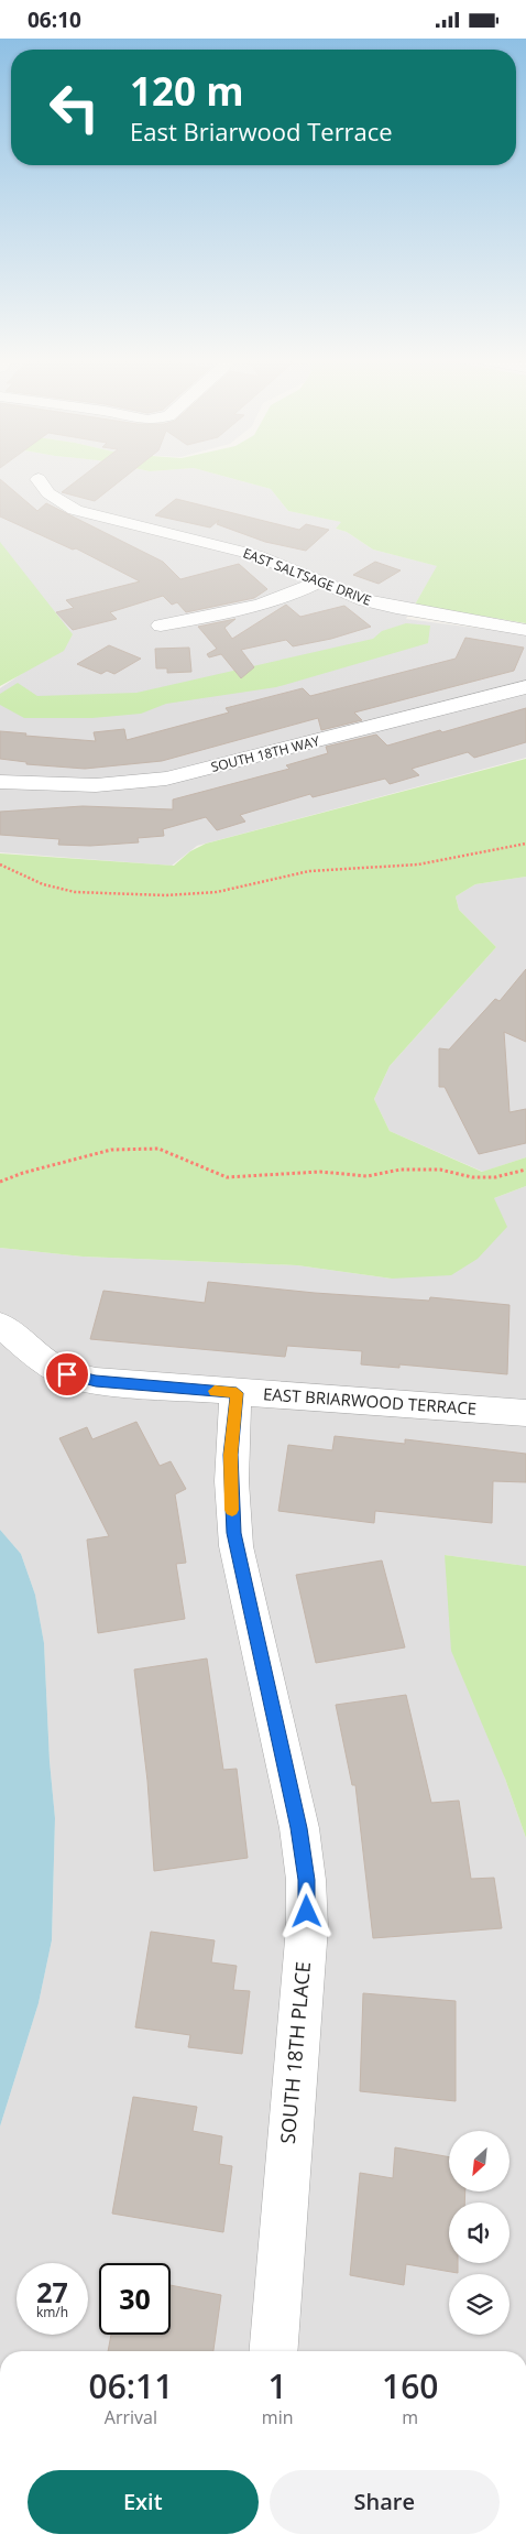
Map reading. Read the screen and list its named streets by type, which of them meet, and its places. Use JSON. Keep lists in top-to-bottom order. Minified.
{"streets":{"street":["EAST SALTSAGE DRIVE","SOUTH 18TH WAY","EAST BRIARWOOD TERRACE","SOUTH 18TH PLACE"]},"crossings":[["EAST BRIARWOOD TERRACE","SOUTH 18TH PLACE"]],"north":"bottom left","page":{"status":"06:10","turn":["120 m","East Briarwood Terrace"],"speed":"27 km/h","limit":"30","eta":["06:11","Arrival","1","min","160","m"],"buttons":["Exit","Share"]}}
